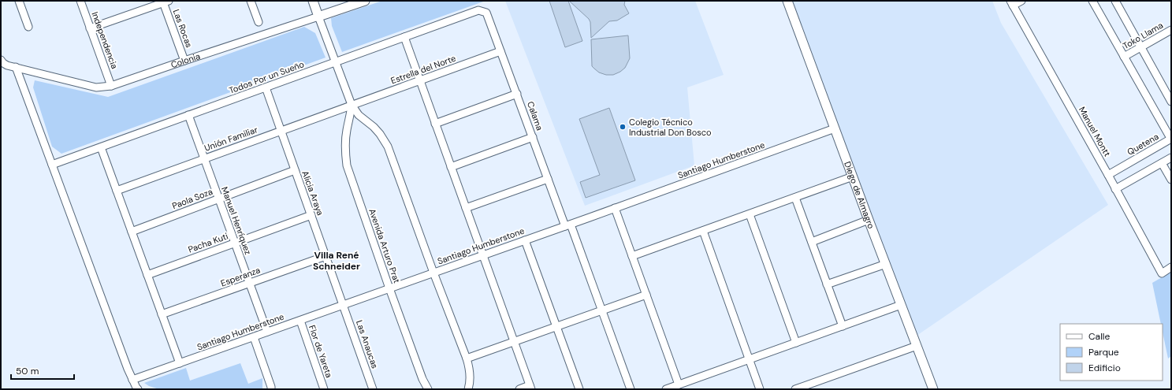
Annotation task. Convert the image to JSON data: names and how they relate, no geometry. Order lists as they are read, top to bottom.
{
  "streets": {
    "street": [
      "Las Rocas",
      "Toko Llama",
      "Independencia",
      "Colonia",
      "Estrella del Norte",
      "Todos Por un Sueño",
      "Calama",
      "Manuel Montt",
      "Unión Familiar",
      "Quetena",
      "Santiago Humberstone",
      "Alicia Araya",
      "Diego de Almagro",
      "Paola Soza",
      "Manuel Henríquez",
      "Pacha Kuti",
      "Avenida Arturo Prat",
      "Esperanza",
      "Las Anaucas",
      "Flor de Yareta"
    ]
  },
  "crossings": [
    ["Las Rocas", "Colonia"],
    ["Independencia", "Colonia"],
    ["Colonia", "Avenida Arturo Prat"],
    ["Estrella del Norte", "Calama"],
    ["Estrella del Norte", "Unión Familiar"],
    ["Estrella del Norte", "Avenida Arturo Prat"],
    ["Todos Por un Sueño", "Calama"],
    ["Todos Por un Sueño", "Alicia Araya"],
    ["Todos Por un Sueño", "Manuel Henríquez"],
    ["Todos Por un Sueño", "Avenida Arturo Prat"],
    ["Calama", "Santiago Humberstone"],
    ["Manuel Montt", "Quetena"],
    ["Unión Familiar", "Alicia Araya"],
    ["Unión Familiar", "Manuel Henríquez"],
    ["Unión Familiar", "Avenida Arturo Prat"],
    ["Santiago Humberstone", "Alicia Araya"],
    ["Santiago Humberstone", "Diego de Almagro"],
    ["Santiago Humberstone", "Manuel Henríquez"],
    ["Santiago Humberstone", "Avenida Arturo Prat"],
    ["Santiago Humberstone", "Las Anaucas"],
    ["Santiago Humberstone", "Flor de Yareta"],
    ["Alicia Araya", "Paola Soza"],
    ["Alicia Araya", "Pacha Kuti"],
    ["Alicia Araya", "Esperanza"],
    ["Alicia Araya", "Las Anaucas"],
    ["Paola Soza", "Manuel Henríquez"],
    ["Manuel Henríquez", "Pacha Kuti"],
    ["Manuel Henríquez", "Esperanza"]
  ],
  "districts": ["Villa René Schneider"],
  "places": ["Colegio Técnico Industrial Don Bosco"],
  "legend": ["Calle", "Parque", "Edificio"],
  "scale_bar": "50 m"
}
